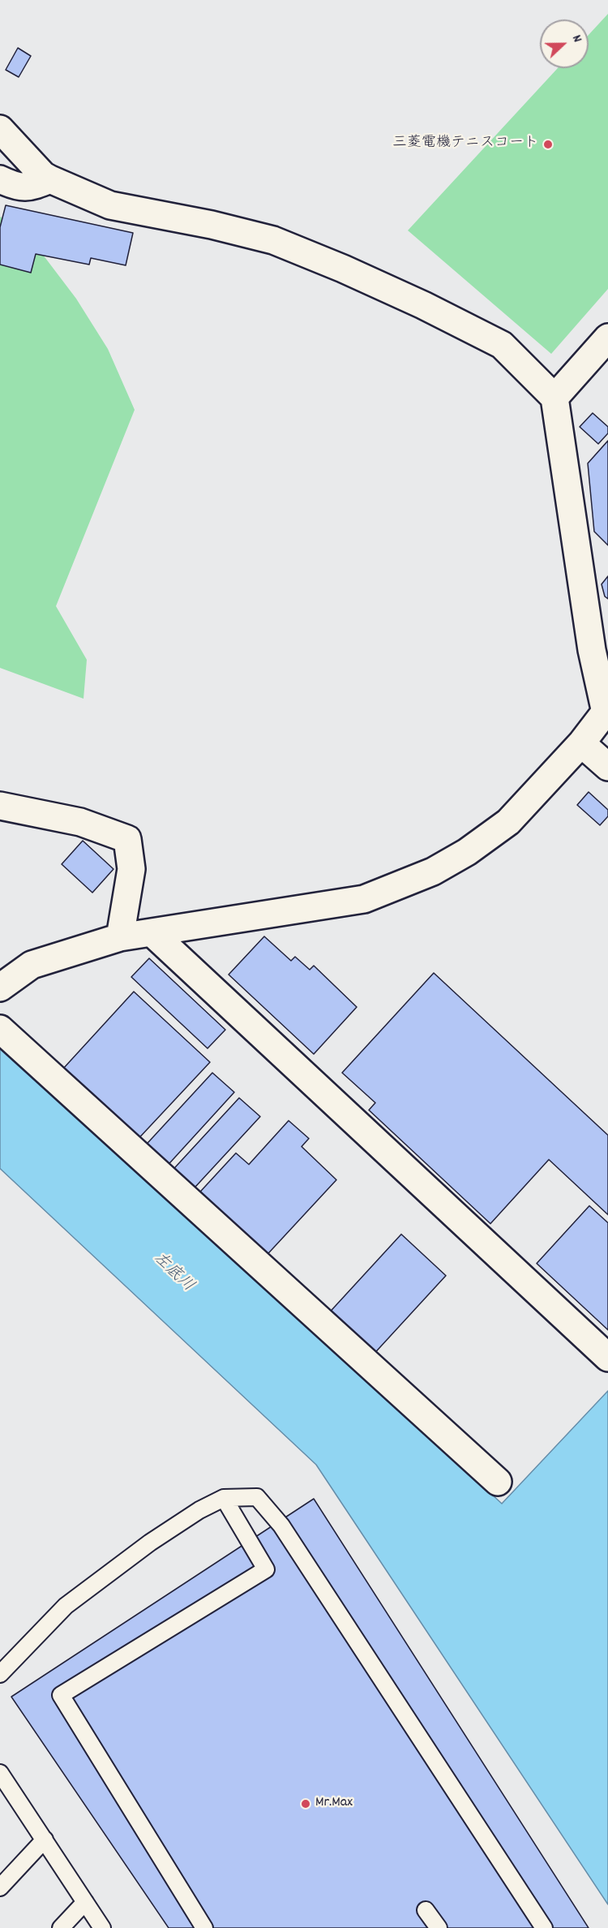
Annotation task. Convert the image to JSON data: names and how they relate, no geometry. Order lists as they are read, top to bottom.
{
  "water": ["左底川"],
  "places": ["三菱電機テニスコート", "Mr.Max"],
  "north": "right"
}
